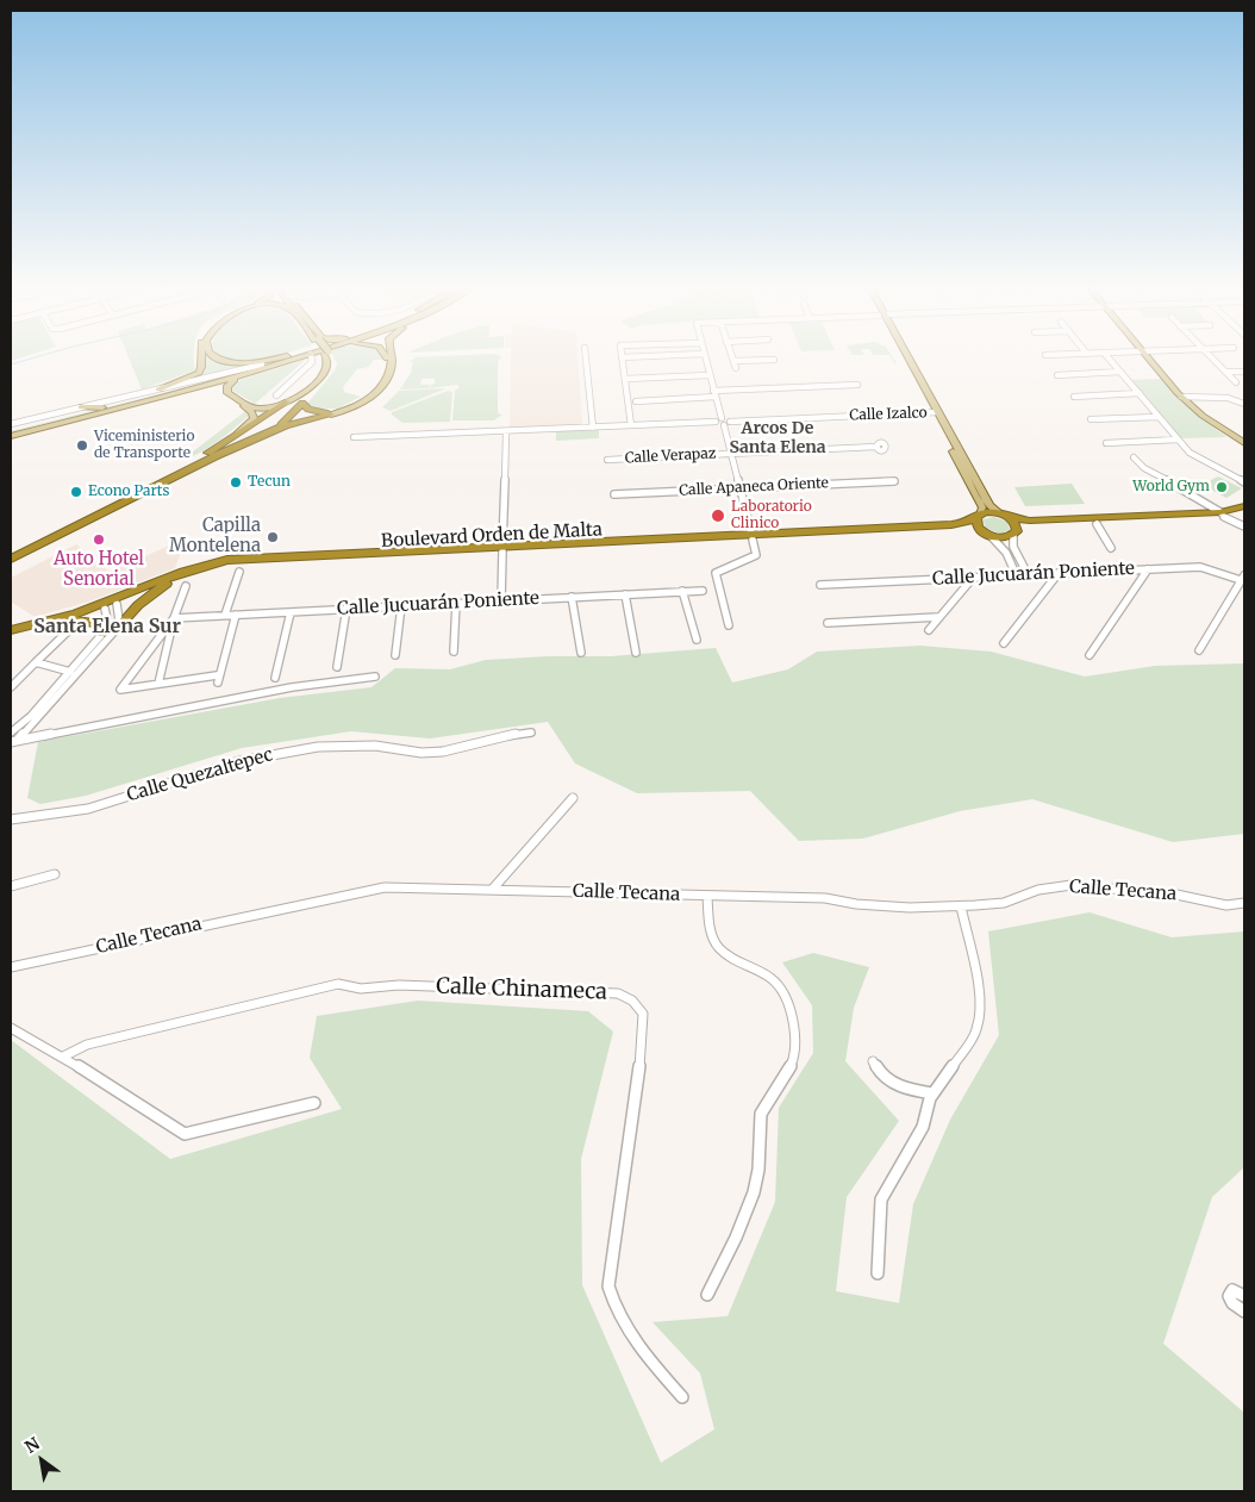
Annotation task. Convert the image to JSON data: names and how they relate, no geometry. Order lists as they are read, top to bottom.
{
  "streets": {
    "highway": ["Boulevard Orden de Malta"],
    "street": [
      "Calle Izalco",
      "Calle Verapaz",
      "Calle Apaneca Oriente",
      "Calle Jucuarán Poniente",
      "Calle Quezaltepec",
      "Calle Tecana",
      "Calle Chinameca"
    ]
  },
  "districts": ["Arcos De Santa Elena", "Santa Elena Sur"],
  "places": [
    "Viceministerio de Transporte",
    "Tecun",
    "World Gym",
    "Econo Parts",
    "Laboratorio Clinico",
    "Capilla Montelena",
    "Auto Hotel Senorial"
  ],
  "north": "top left"
}
